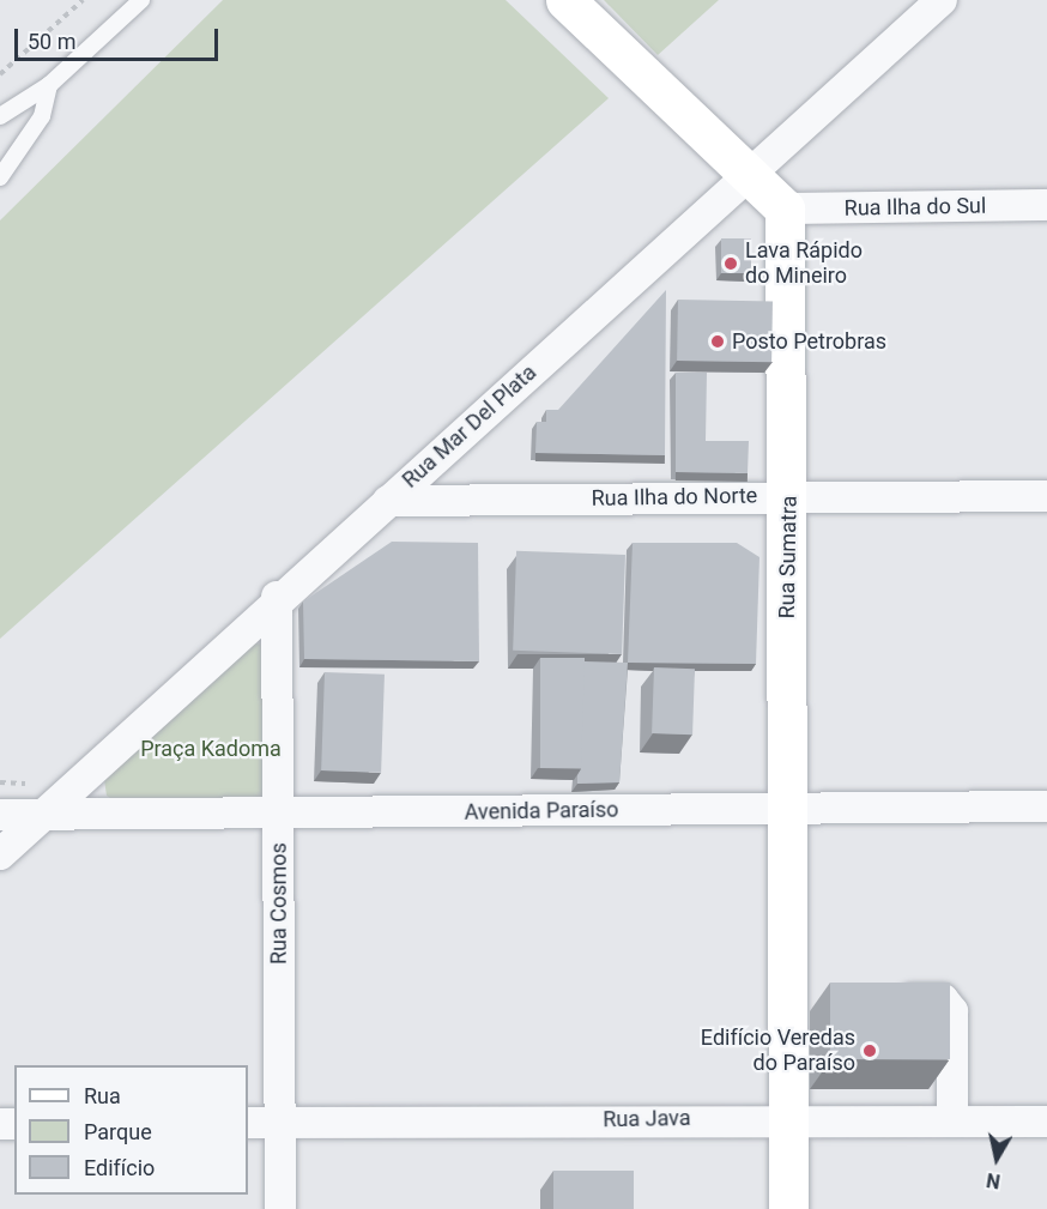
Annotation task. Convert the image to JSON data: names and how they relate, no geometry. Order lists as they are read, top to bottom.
{
  "streets": {
    "street": [
      "Rua Ilha do Sul",
      "Rua Mar Del Plata",
      "Rua Ilha do Norte",
      "Rua Sumatra",
      "Avenida Paraíso",
      "Rua Cosmos",
      "Rua Java"
    ]
  },
  "crossings": [
    ["Rua Ilha do Sul", "Rua Sumatra"],
    ["Rua Mar Del Plata", "Rua Ilha do Norte"],
    ["Rua Mar Del Plata", "Avenida Paraíso"],
    ["Rua Mar Del Plata", "Rua Cosmos"],
    ["Rua Ilha do Norte", "Rua Sumatra"],
    ["Rua Sumatra", "Avenida Paraíso"],
    ["Rua Sumatra", "Rua Java"],
    ["Avenida Paraíso", "Rua Cosmos"],
    ["Rua Cosmos", "Rua Java"]
  ],
  "parks": ["Praça Kadoma"],
  "places": ["Lava Rápido do Mineiro", "Posto Petrobras", "Edifício Veredas do Paraíso"],
  "legend": ["Rua", "Parque", "Edifício"],
  "scale_bar": "50 m",
  "north": "bottom"
}
